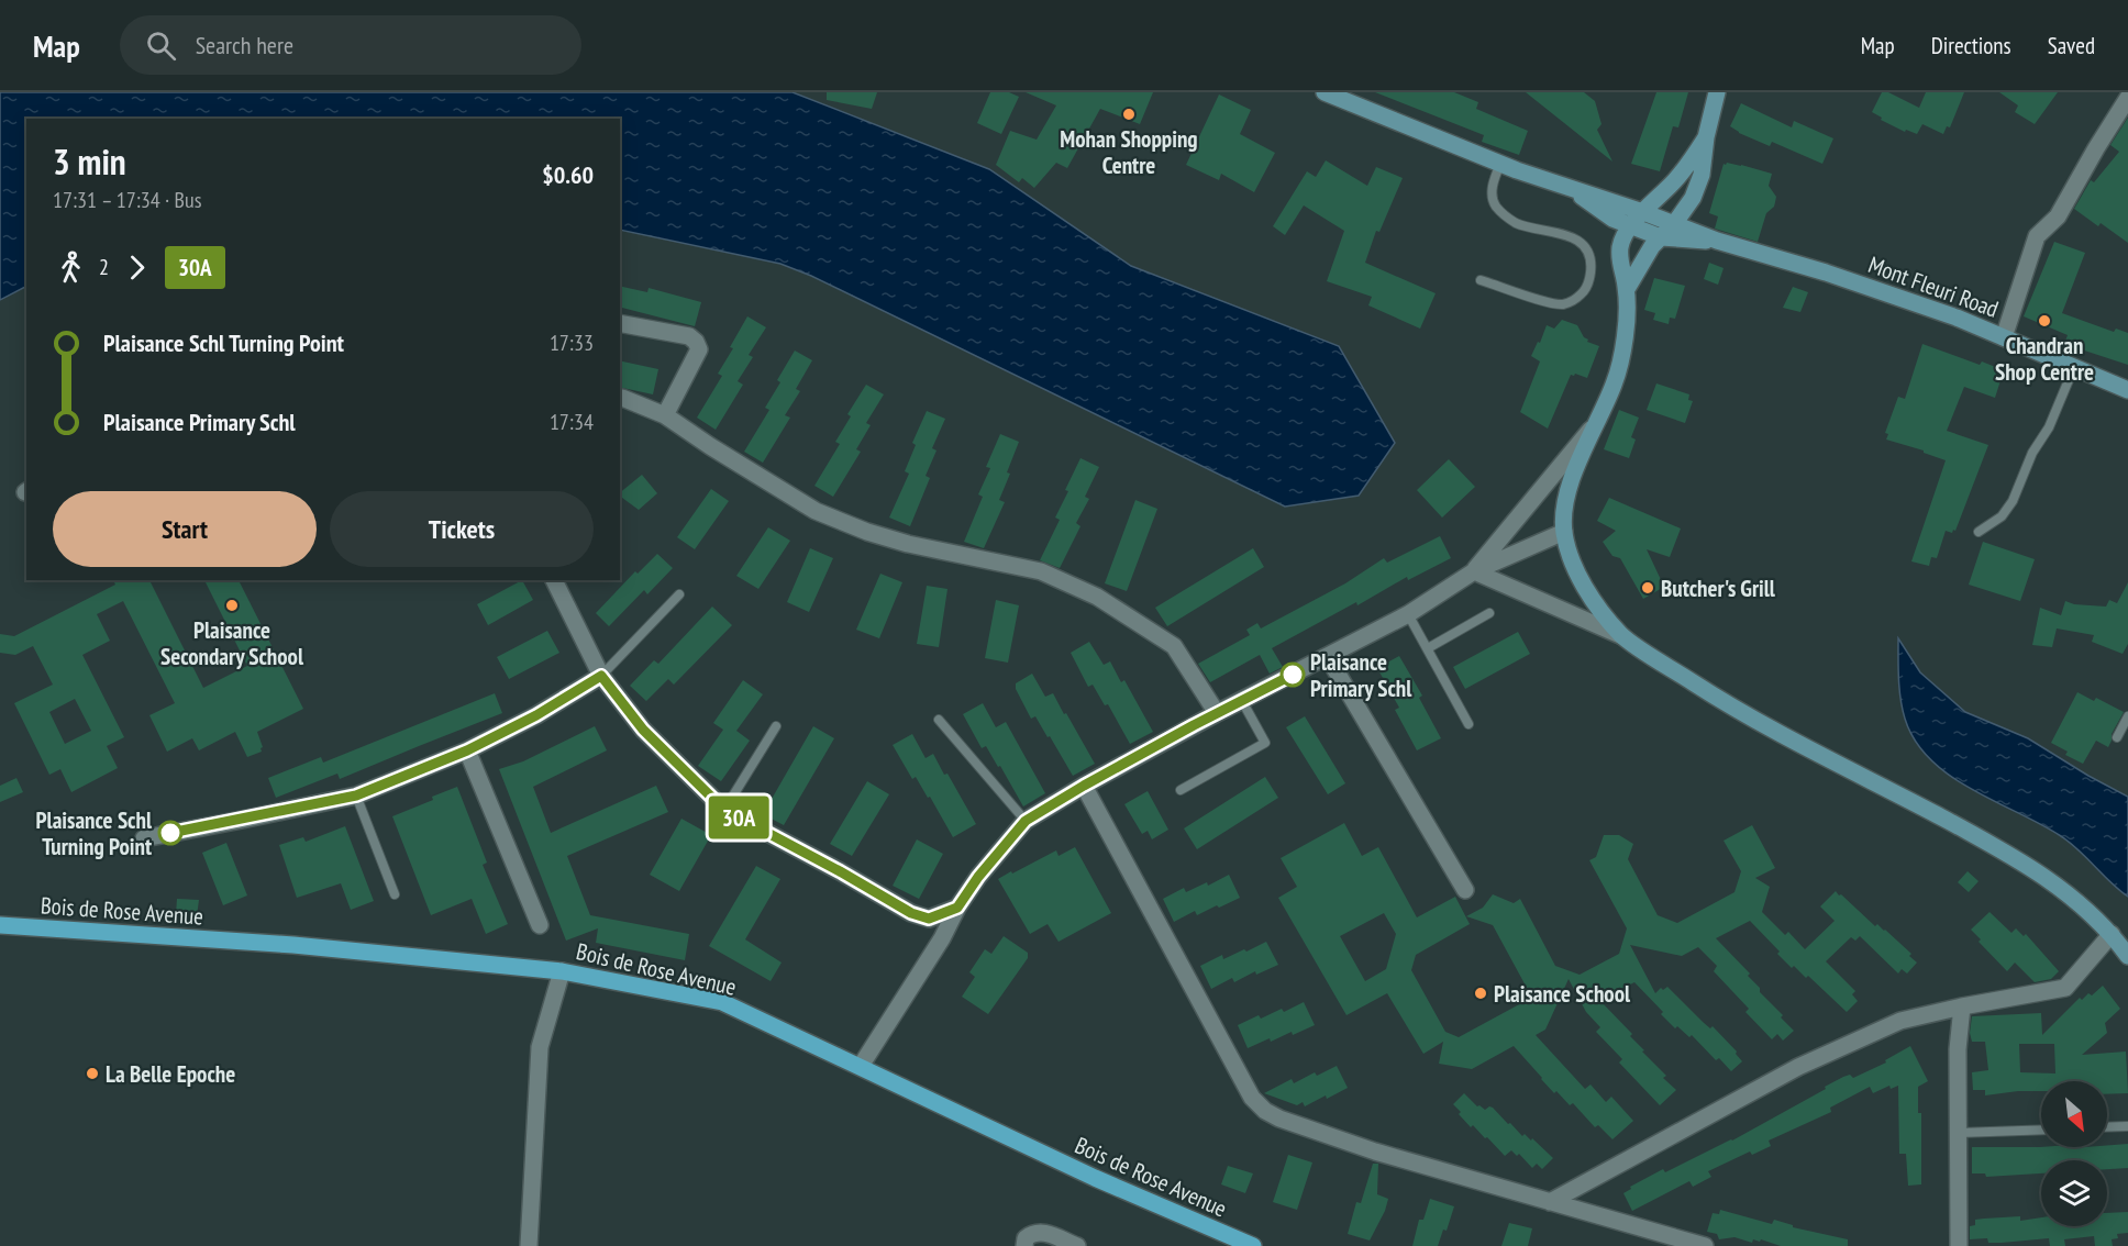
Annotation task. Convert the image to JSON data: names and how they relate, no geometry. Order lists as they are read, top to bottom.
{
  "streets": {
    "main road": ["Mont Fleuri Road", "Bois de Rose Avenue"]
  },
  "places": [
    "Mohan Shopping Centre",
    "Chandran Shop Centre",
    "Butcher's Grill",
    "Plaisance Secondary School",
    "Plaisance Primary Schl",
    "Plaisance Schl Turning Point",
    "Plaisance School",
    "La Belle Epoche"
  ],
  "lines": ["bus line 30A"],
  "north": "bottom right",
  "page": {
    "header": "Map",
    "search": "Search here",
    "nav": ["Map", "Directions", "Saved"],
    "on_map": "30A",
    "heading": ["3 min", "17:31 – 17:34 · Bus", "$0.60"],
    "legs": ["2", "30A"],
    "list": [
      {
        "name": "Plaisance Schl Turning Point",
        "value": "17:33"
      },
      {
        "name": "Plaisance Primary Schl",
        "value": "17:34"
      }
    ],
    "buttons": ["Start", "Tickets"]
  }
}
